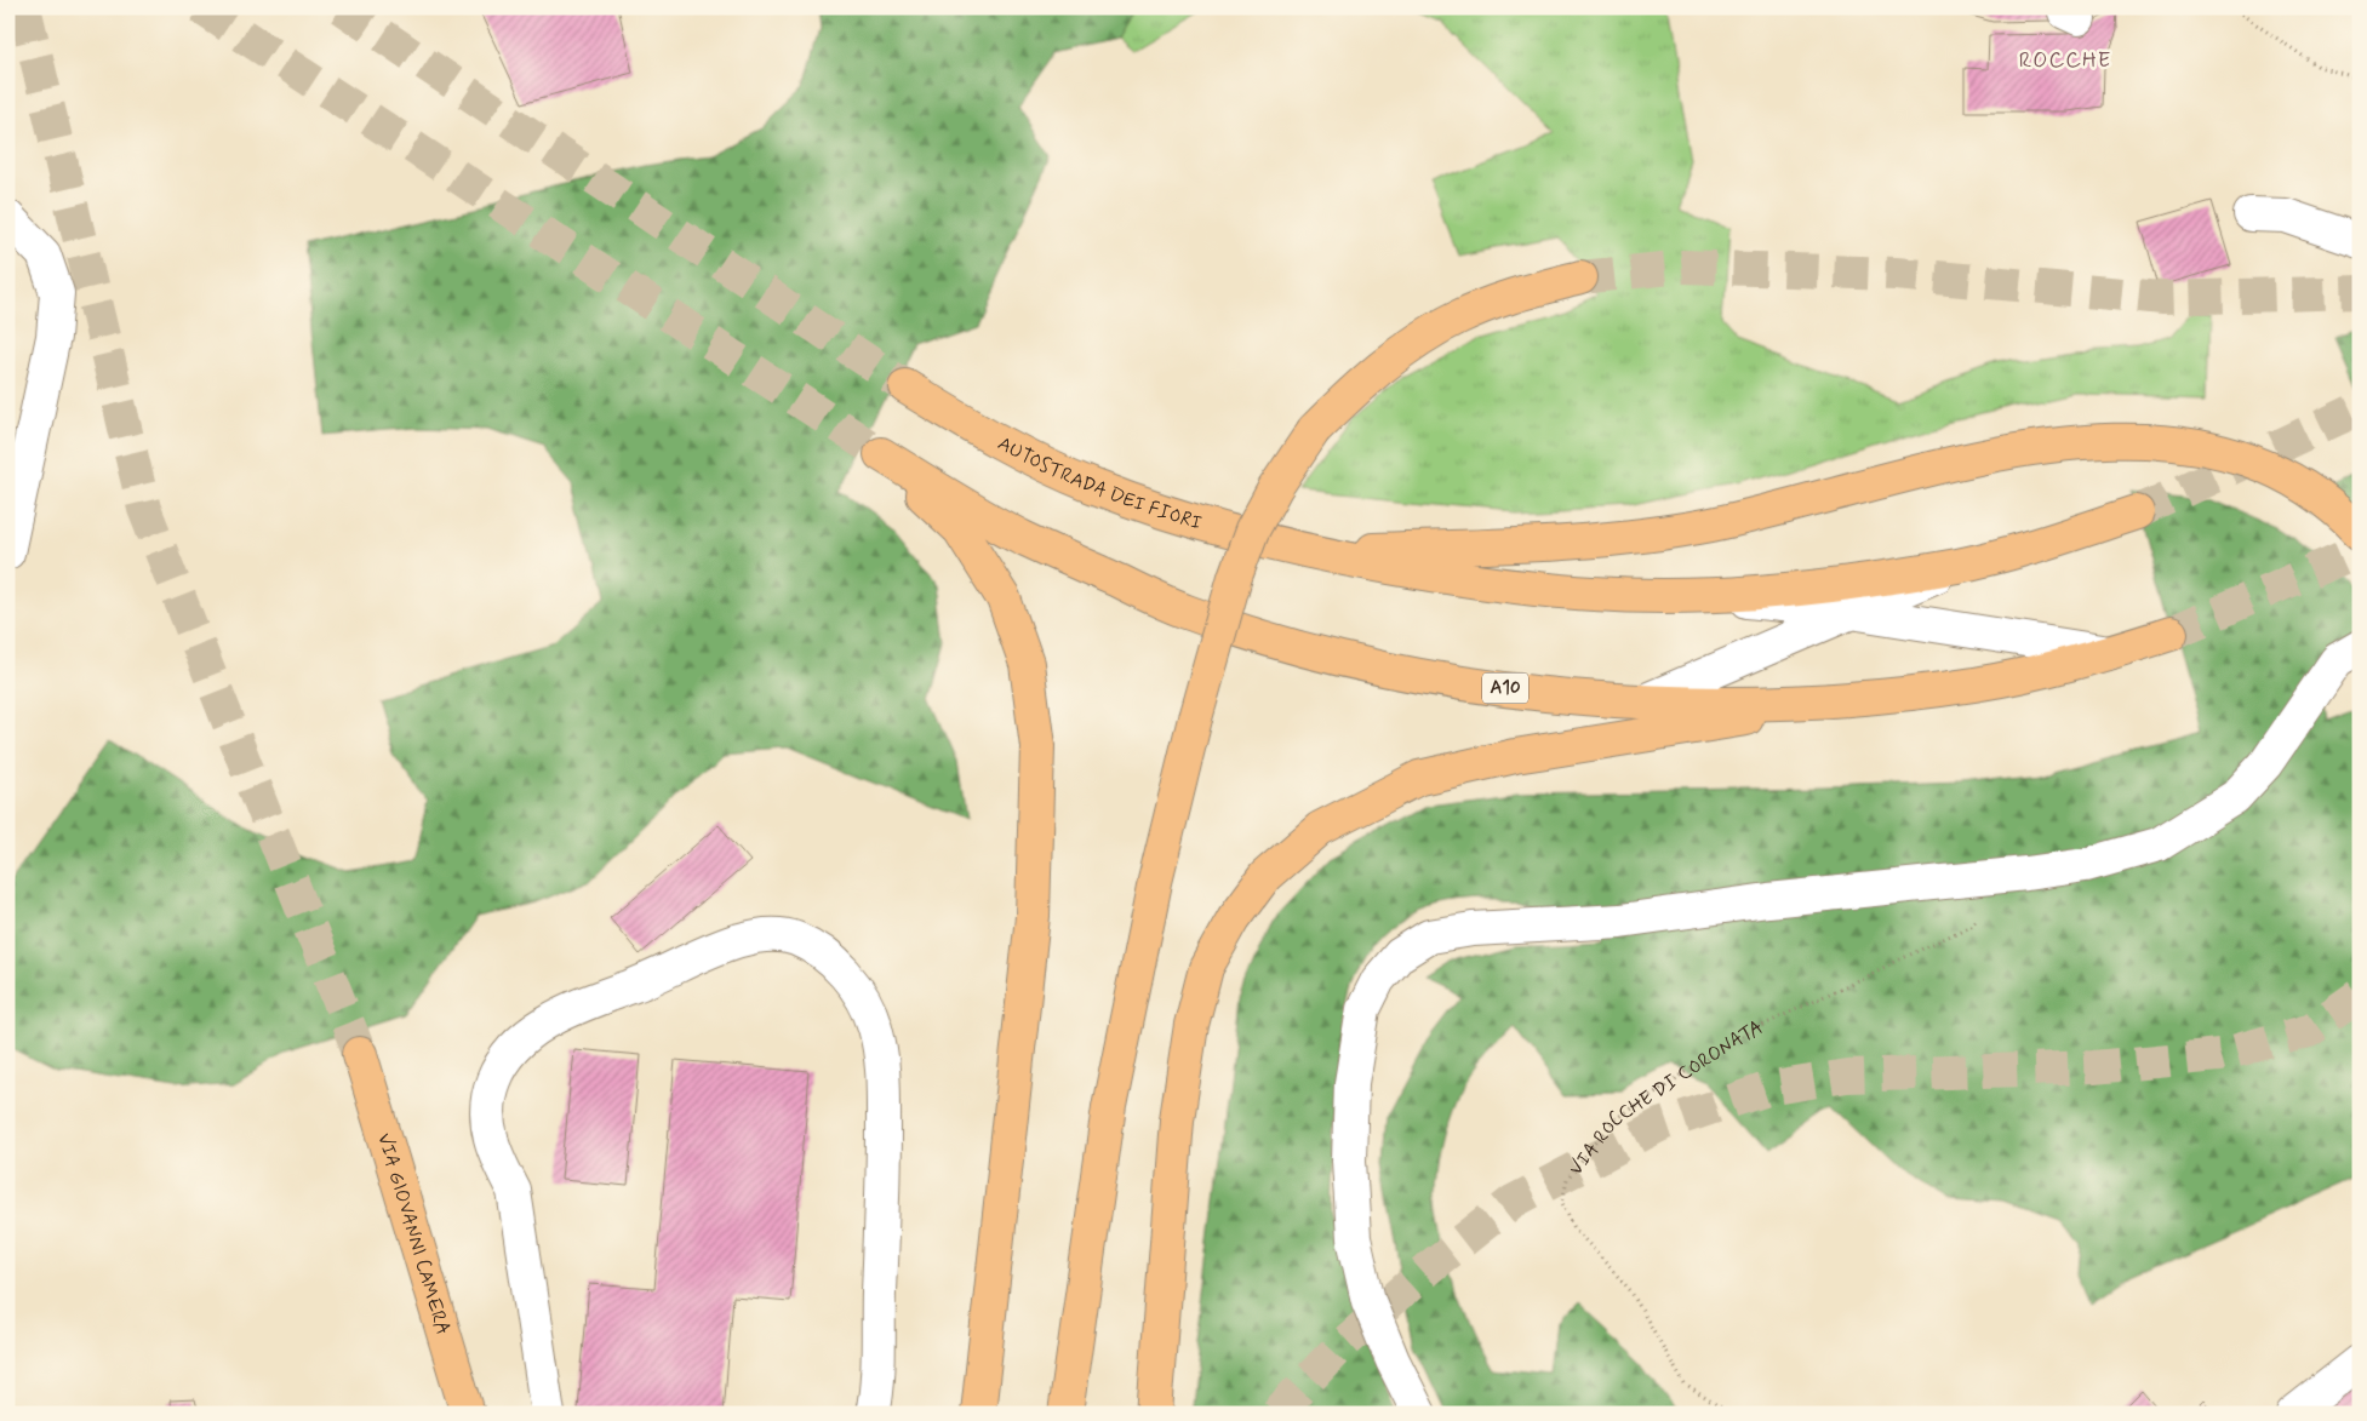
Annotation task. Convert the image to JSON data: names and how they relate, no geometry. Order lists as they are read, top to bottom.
{
  "streets": {
    "main road": ["AUTOSTRADA DEI FIORI", "A10", "VIA GIOVANNI CAMERA"],
    "path": ["VIA ROCCHE DI CORONATA"]
  },
  "districts": ["ROCCHE"]
}
